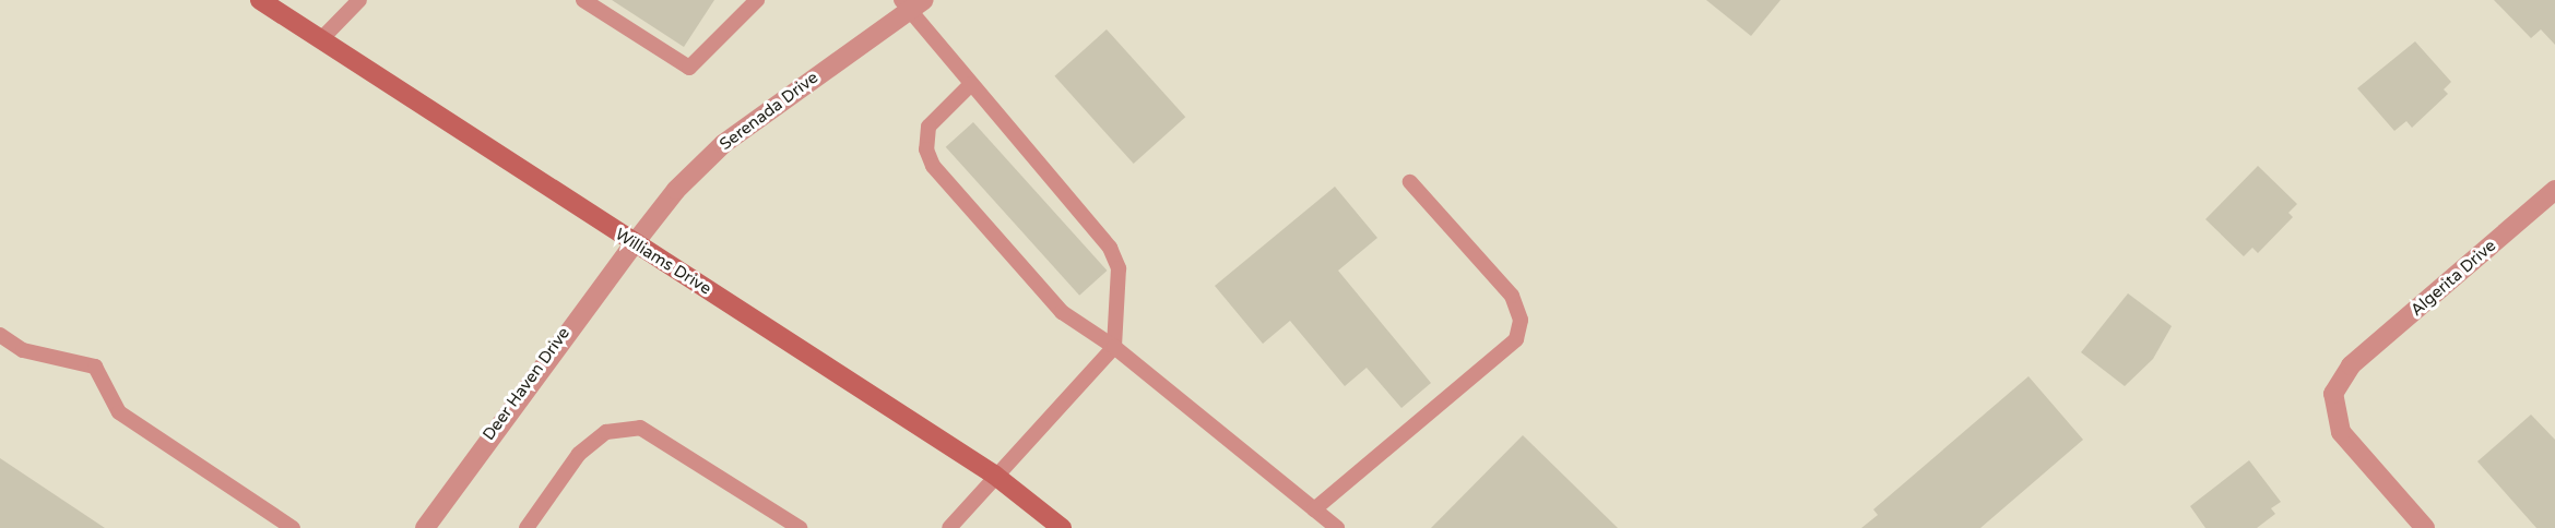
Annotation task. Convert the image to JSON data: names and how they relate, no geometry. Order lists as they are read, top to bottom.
{
  "streets": {
    "main road": ["Williams Drive"],
    "street": ["Serenada Drive", "Algerita Drive", "Deer Haven Drive"]
  },
  "crossings": [
    ["Serenada Drive", "Williams Drive"],
    ["Serenada Drive", "Deer Haven Drive"],
    ["Williams Drive", "Deer Haven Drive"]
  ]
}
